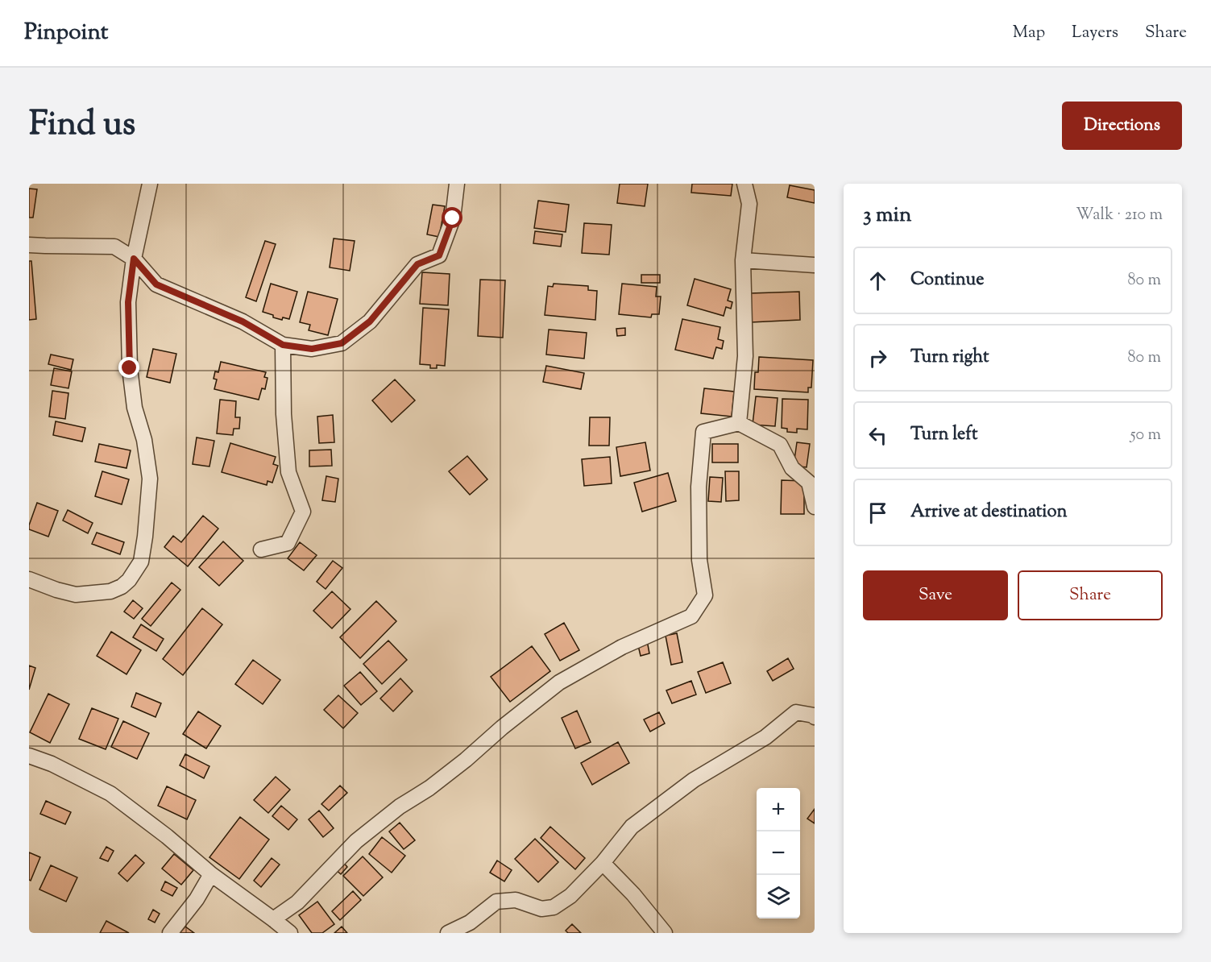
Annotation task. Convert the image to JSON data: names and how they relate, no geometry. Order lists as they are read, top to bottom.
{
  "page": {
    "header": "Pinpoint",
    "nav": ["Map", "Layers", "Share"],
    "title": "Find us",
    "buttons": [
      "Directions",
      ["Save", "Share"]
    ],
    "heading": ["3 min", "Walk · 210 m"],
    "list": [
      ["Continue", "80 m"],
      ["Turn right", "80 m"],
      ["Turn left", "50 m"],
      "Arrive at destination"
    ],
    "map_buttons": ["+", "−"]
  }
}
